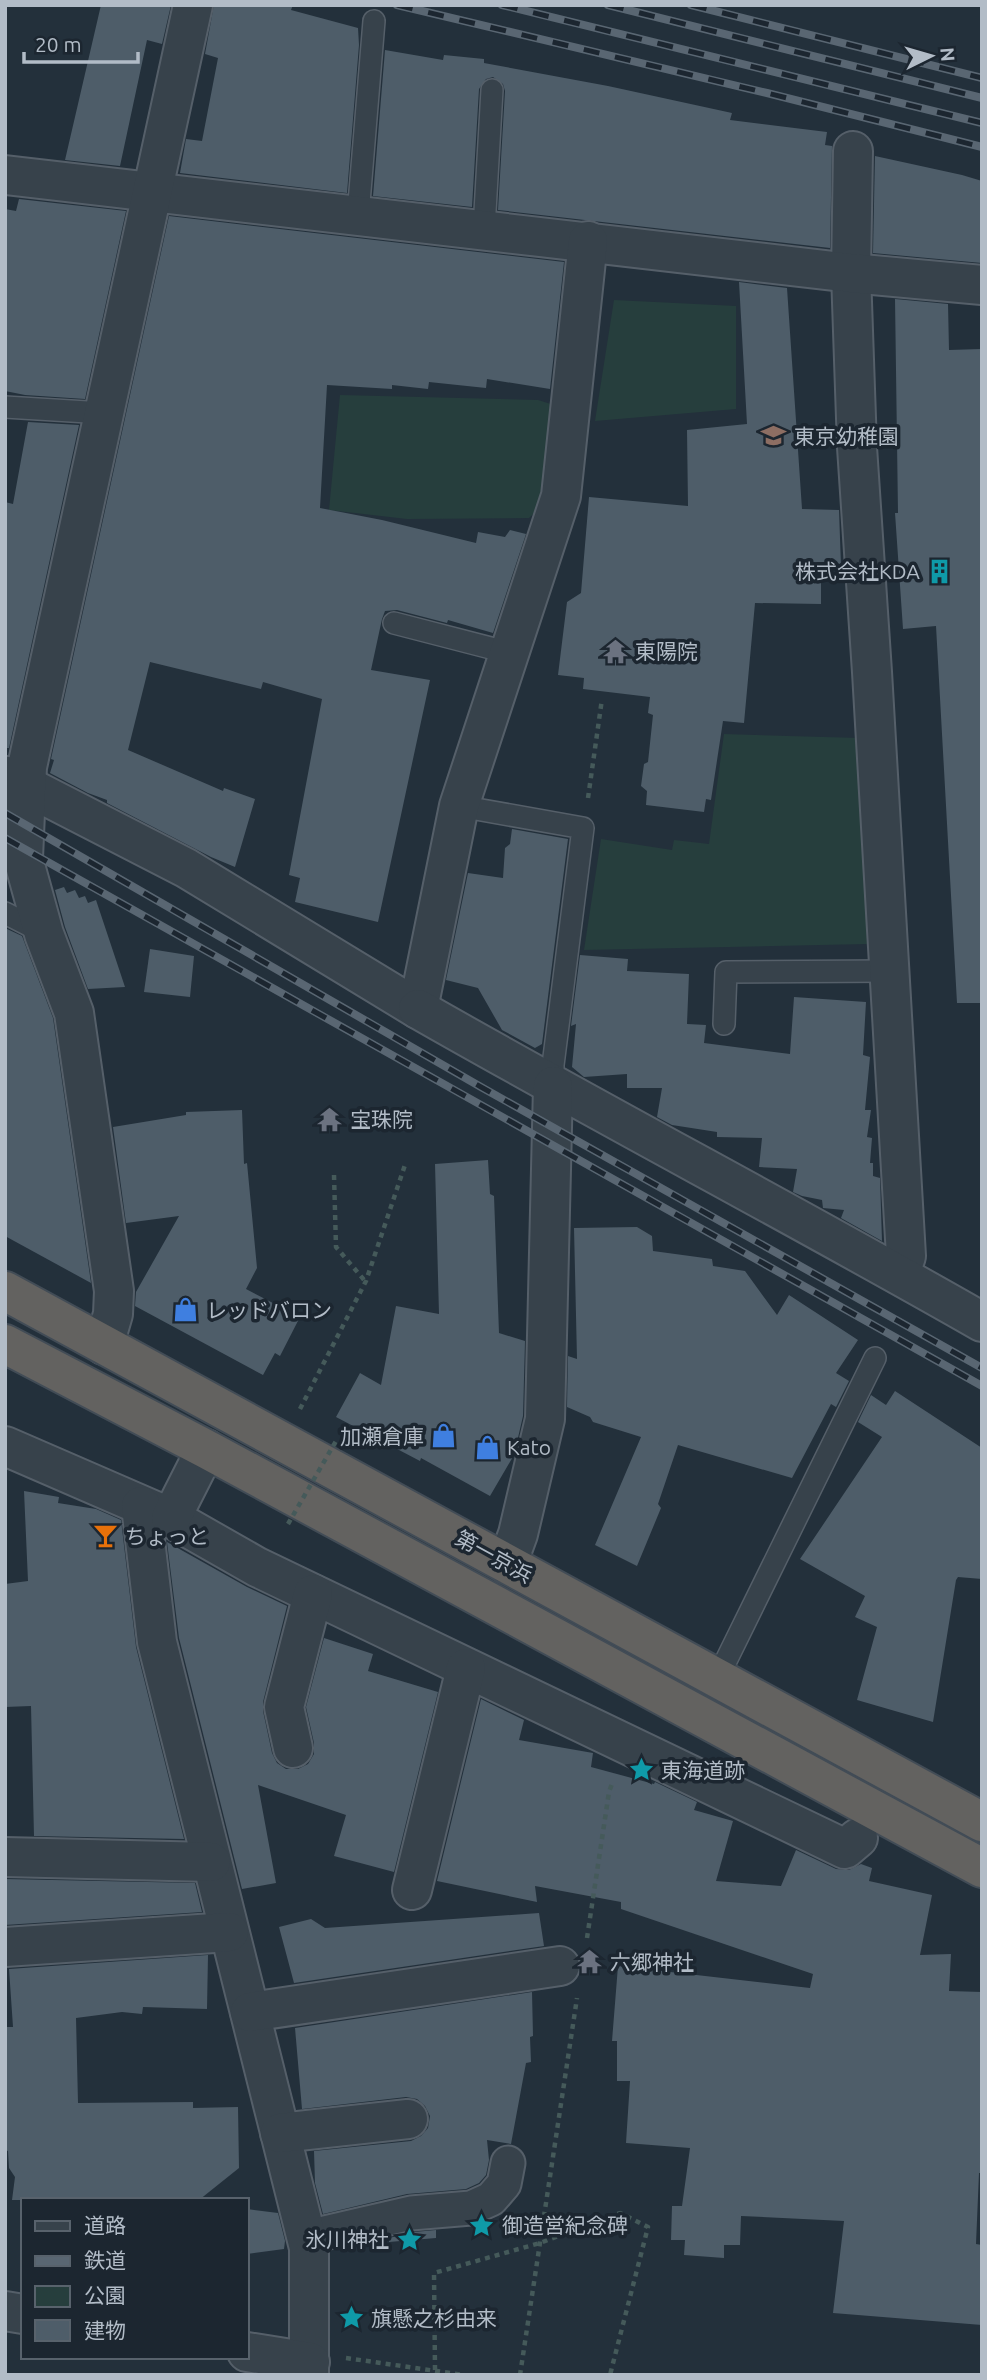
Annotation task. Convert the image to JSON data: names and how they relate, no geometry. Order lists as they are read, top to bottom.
{
  "streets": {
    "highway": ["第一京浜"]
  },
  "places": {
    "school or university": ["東京幼稚園"],
    "building": ["株式会社KDA"],
    "temple": ["東陽院", "宝珠院", "六郷神社"],
    "shop": ["レッドバロン", "加瀬倉庫", "Kato"],
    "bar": ["ちょっと"],
    "place": [
      "東海道跡",
      "御造営紀念碑",
      "氷川神社",
      "旗懸之杉由来"
    ]
  },
  "legend": [
    "道路",
    "鉄道",
    "公園",
    "建物"
  ],
  "scale_bar": "20 m",
  "north": "right"
}
